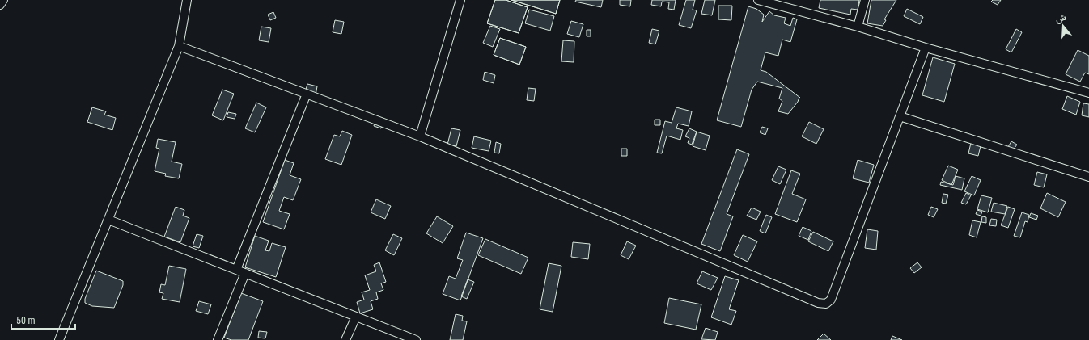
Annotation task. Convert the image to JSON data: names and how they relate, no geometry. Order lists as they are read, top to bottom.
{
  "scale_bar": "50 m",
  "north": "top"
}
